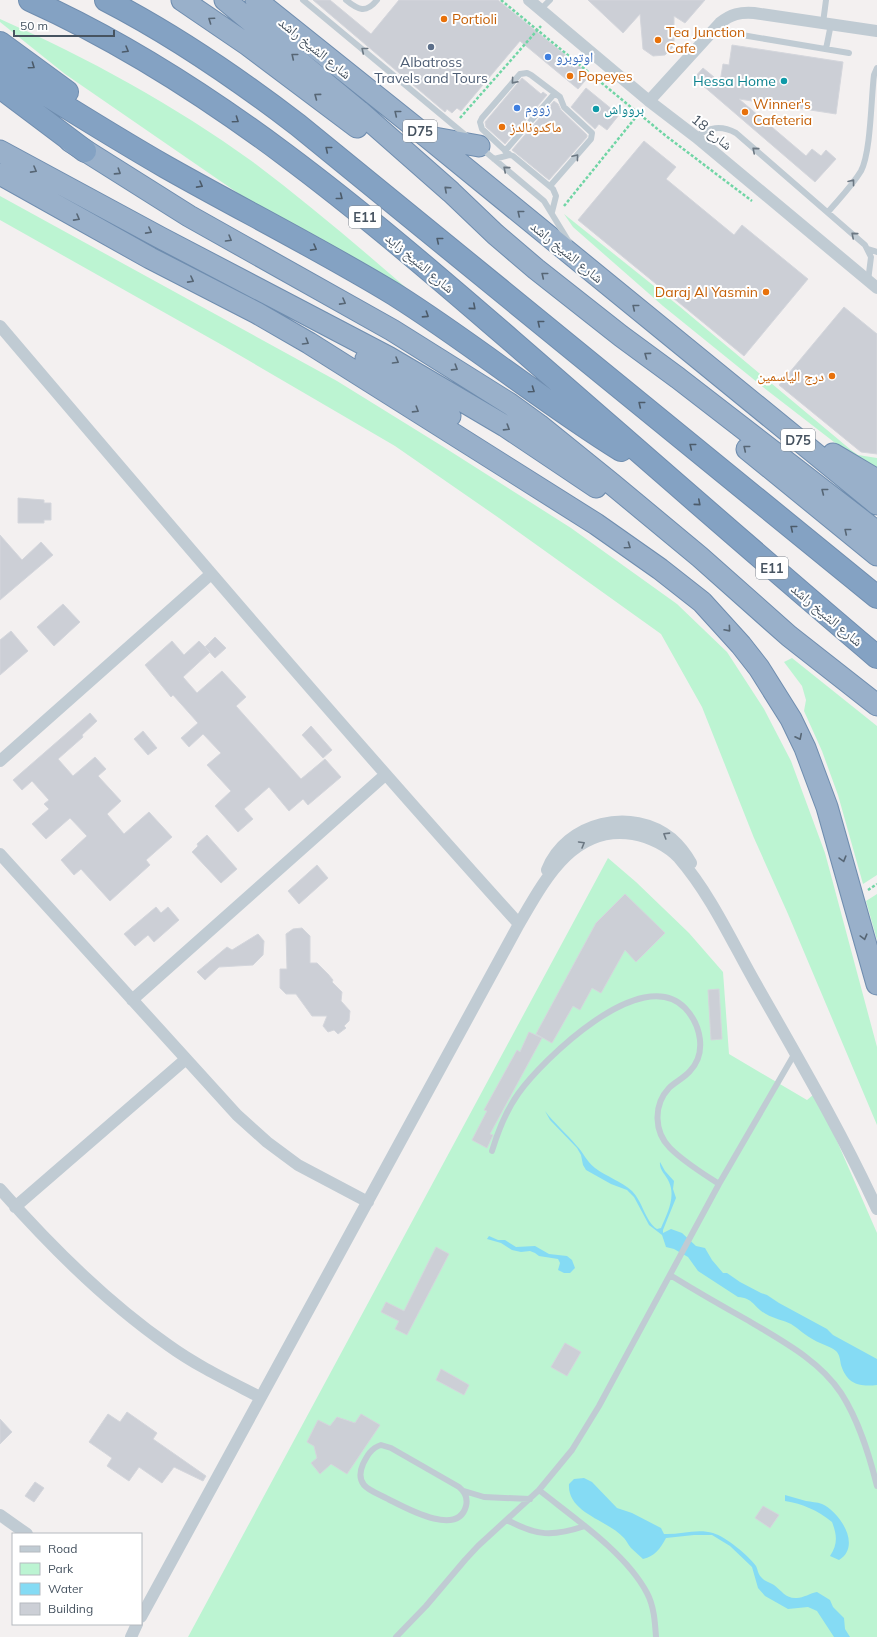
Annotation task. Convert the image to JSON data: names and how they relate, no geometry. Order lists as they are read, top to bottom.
{
  "streets": {
    "highway": [
      "شارع الشيخ راشد",
      "D75",
      "E11",
      "شارع الشيخ زايد"
    ],
    "street": ["شارع 18"]
  },
  "crossings": [
    ["شارع الشيخ راشد", "شارع الشيخ زايد"]
  ],
  "places": [
    "Portioli",
    "Tea Junction Cafe",
    "Albatross Travels and Tours",
    "اوتوبرو",
    "Popeyes",
    "Hessa Home",
    "زووم",
    "بروواش",
    "Winner's Cafeteria",
    "ماكدونالدز",
    "Daraj Al Yasmin",
    "درج الياسمين"
  ],
  "legend": [
    "Road",
    "Park",
    "Water",
    "Building"
  ],
  "scale_bar": "50 m"
}
